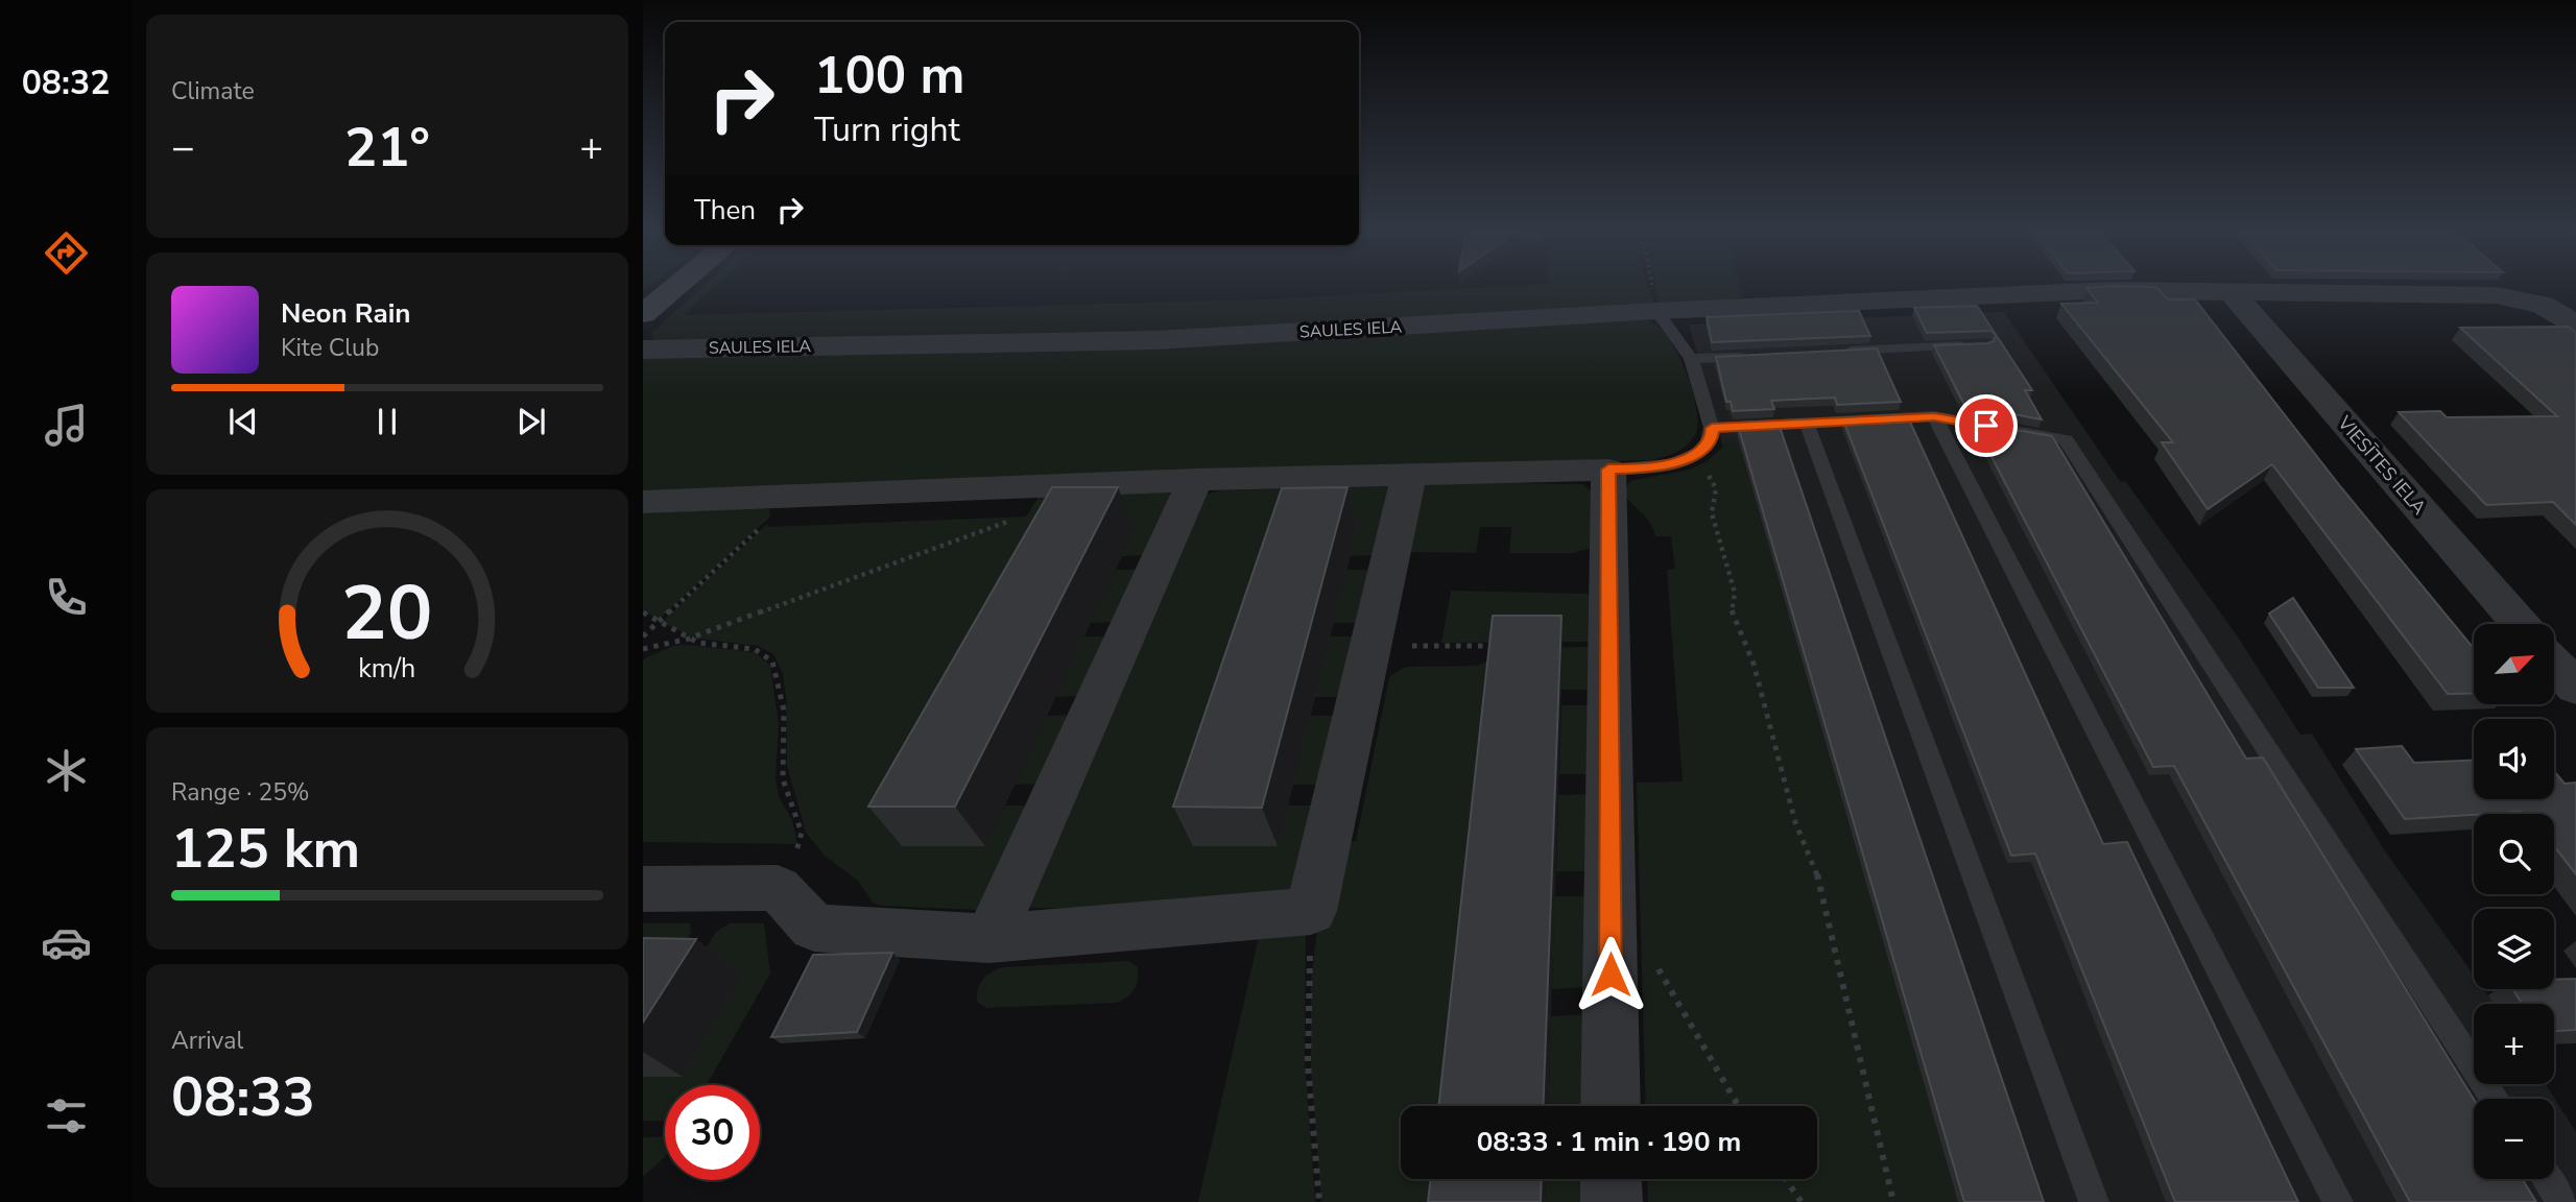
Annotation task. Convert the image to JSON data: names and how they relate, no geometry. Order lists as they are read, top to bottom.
{
  "streets": {
    "street": ["SAULES IELA", "VIESĪTES IELA"]
  },
  "crossings": [
    ["SAULES IELA", "VIESĪTES IELA"]
  ],
  "north": "top right",
  "page": {
    "tabs": "08:32",
    "tile": [
      "Climate",
      ["Range · 25%", "125 km"],
      ["Arrival", "08:33"]
    ],
    "turn": ["100 m", "Turn right"],
    "heat": ["−", "21°", "+"],
    "then": "Then",
    "song": ["Neon Rain", "Kite Club"],
    "map_buttons": ["+", "−"],
    "limit": "30",
    "trip": "08:33 · 1 min · 190 m",
    "gauge": ["20", "km/h"]
  }
}
